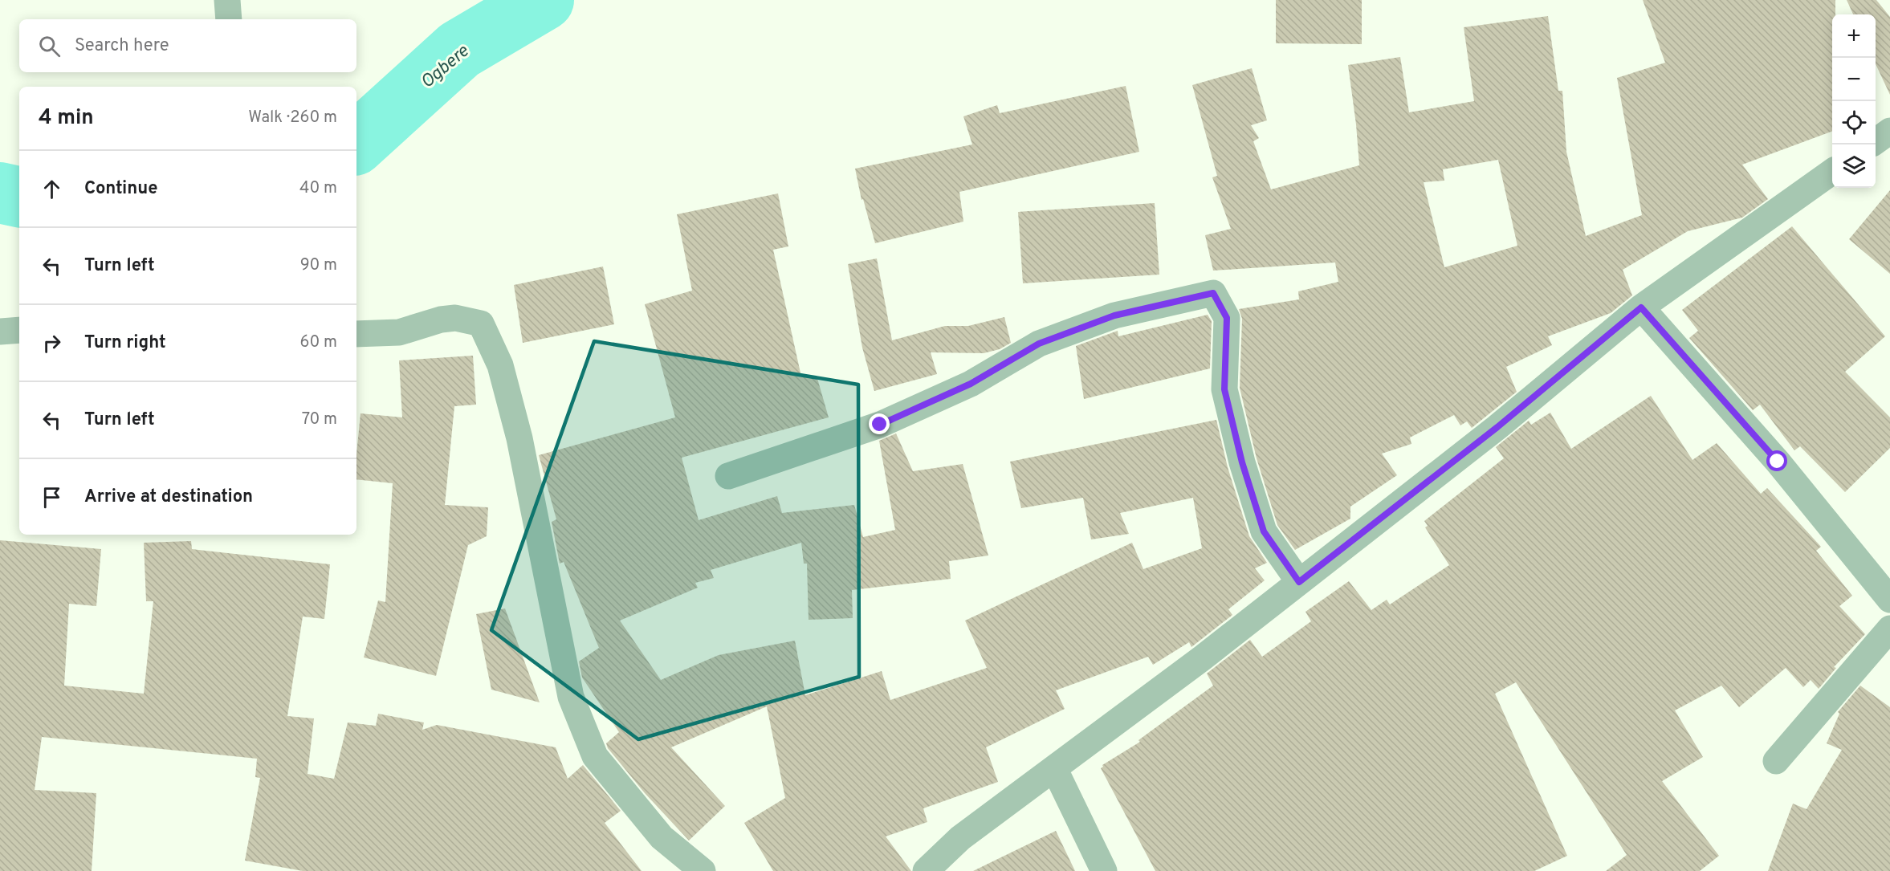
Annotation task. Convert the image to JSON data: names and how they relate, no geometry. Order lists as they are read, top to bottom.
{
  "water": ["Ogbere"],
  "page": {
    "map_buttons": ["+", "−"],
    "search": "Search here",
    "heading": ["4 min", "Walk · 260 m"],
    "list": [
      ["Continue", "40 m"],
      ["Turn left", "90 m"],
      ["Turn right", "60 m"],
      ["Turn left", "70 m"],
      "Arrive at destination"
    ]
  }
}
